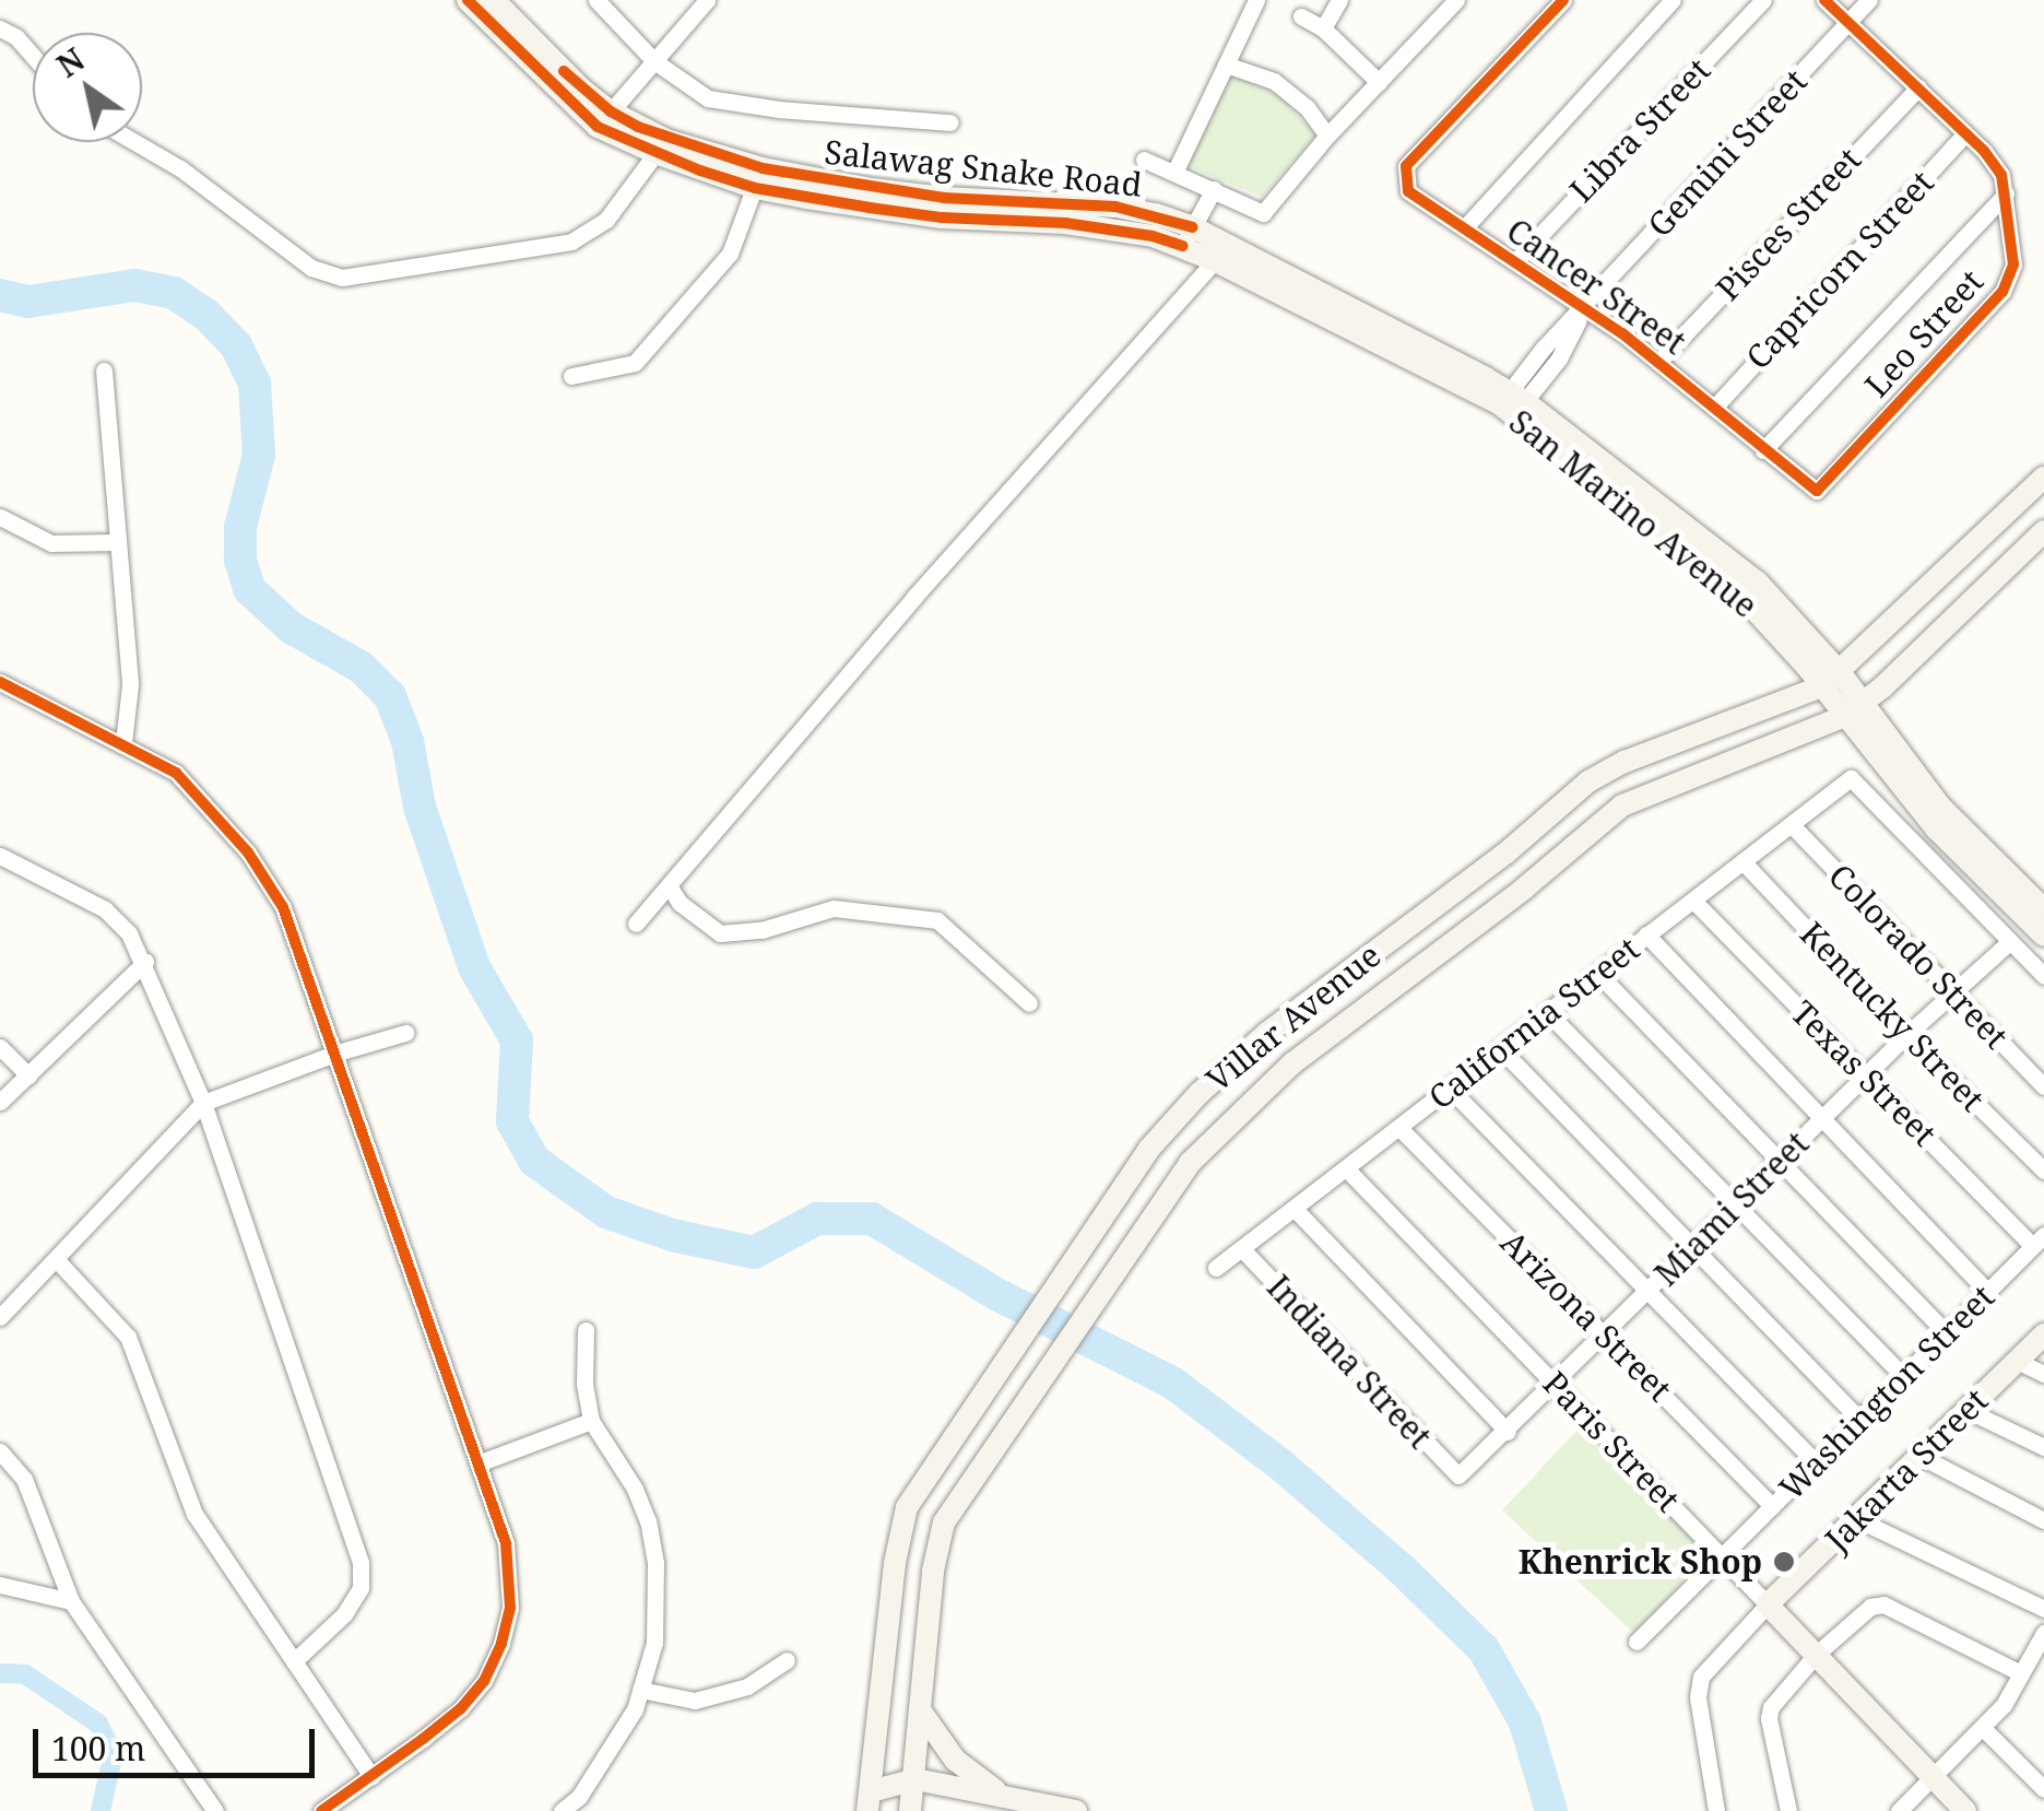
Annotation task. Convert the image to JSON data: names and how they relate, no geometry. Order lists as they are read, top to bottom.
{
  "streets": {
    "main road": [
      "Salawag Snake Road",
      "San Marino Avenue",
      "Villar Avenue",
      "Paris Street",
      "Jakarta Street"
    ],
    "street": [
      "Libra Street",
      "Gemini Street",
      "Pisces Street",
      "Capricorn Street",
      "Cancer Street",
      "Leo Street",
      "Colorado Street",
      "Kentucky Street",
      "California Street",
      "Texas Street",
      "Miami Street",
      "Arizona Street",
      "Indiana Street",
      "Washington Street"
    ]
  },
  "crossings": [
    ["Libra Street", "Cancer Street"],
    ["Gemini Street", "Cancer Street"],
    ["Gemini Street", "Leo Street"],
    ["Gemini Street", "San Marino Avenue"],
    ["Salawag Snake Road", "San Marino Avenue"],
    ["Pisces Street", "Cancer Street"],
    ["Pisces Street", "Leo Street"],
    ["Capricorn Street", "Cancer Street"],
    ["Capricorn Street", "Leo Street"],
    ["Cancer Street", "Leo Street"],
    ["San Marino Avenue", "Villar Avenue"],
    ["Colorado Street", "California Street"],
    ["Colorado Street", "Miami Street"],
    ["Kentucky Street", "California Street"],
    ["Kentucky Street", "Miami Street"],
    ["California Street", "Texas Street"],
    ["California Street", "Miami Street"],
    ["California Street", "Arizona Street"],
    ["California Street", "Indiana Street"],
    ["California Street", "Paris Street"],
    ["Texas Street", "Miami Street"],
    ["Texas Street", "Washington Street"],
    ["Miami Street", "Arizona Street"],
    ["Miami Street", "Indiana Street"],
    ["Miami Street", "Paris Street"],
    ["Arizona Street", "Washington Street"],
    ["Washington Street", "Paris Street"],
    ["Paris Street", "Jakarta Street"]
  ],
  "places": ["Khenrick Shop"],
  "scale_bar": "100 m",
  "north": "top left"
}
